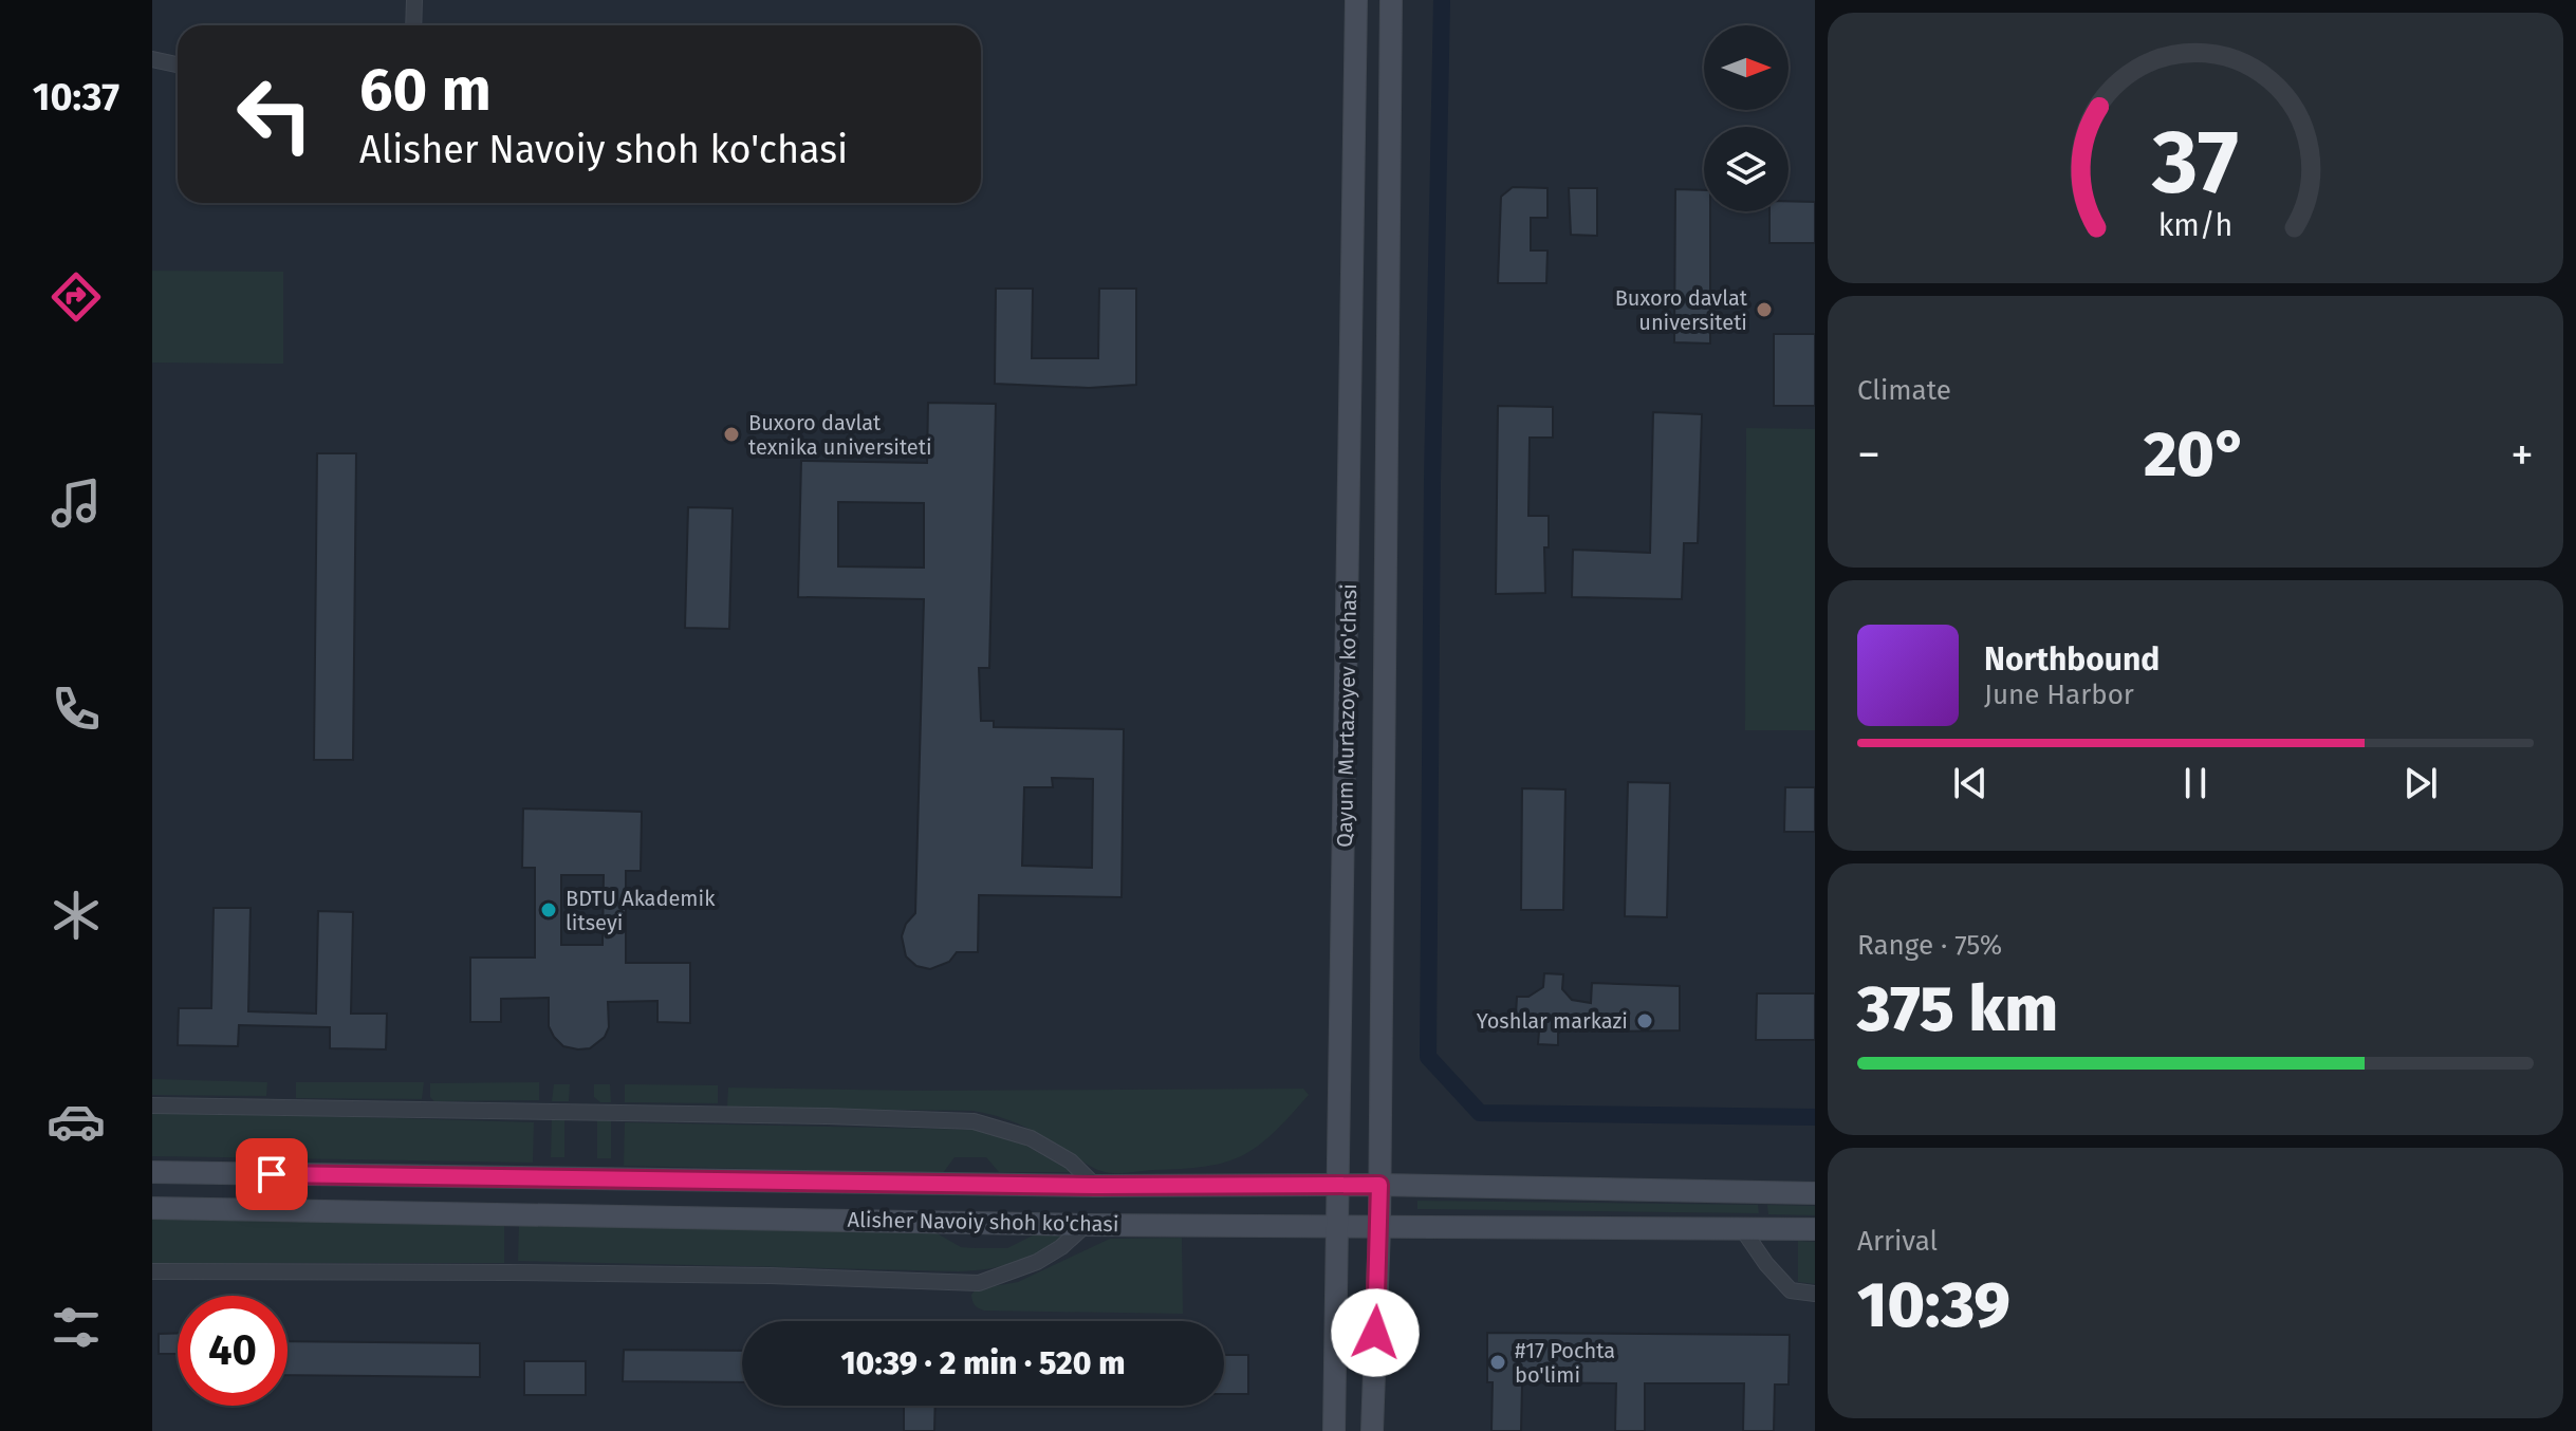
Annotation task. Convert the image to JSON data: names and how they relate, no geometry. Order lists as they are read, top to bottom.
{
  "streets": {
    "main road": ["Qayum Murtazoyev ko'chasi", "Alisher Navoiy shoh ko'chasi"]
  },
  "crossings": [
    ["Qayum Murtazoyev ko'chasi", "Alisher Navoiy shoh ko'chasi"]
  ],
  "places": [
    "Buxoro davlat universiteti",
    "Buxoro davlat texnika universiteti",
    "BDTU Akademik litseyi",
    "Yoshlar markazi",
    "#17 Pochta bo'limi"
  ],
  "north": "right",
  "page": {
    "tabs": "10:37",
    "turn": ["60 m", "Alisher Navoiy shoh ko'chasi"],
    "tile": [
      "Climate",
      ["Range · 75%", "375 km"],
      ["Arrival", "10:39"]
    ],
    "heat": ["−", "20°", "+"],
    "song": ["Northbound", "June Harbor"],
    "limit": "40",
    "trip": "10:39 · 2 min · 520 m",
    "gauge": ["37", "km/h"]
  }
}
